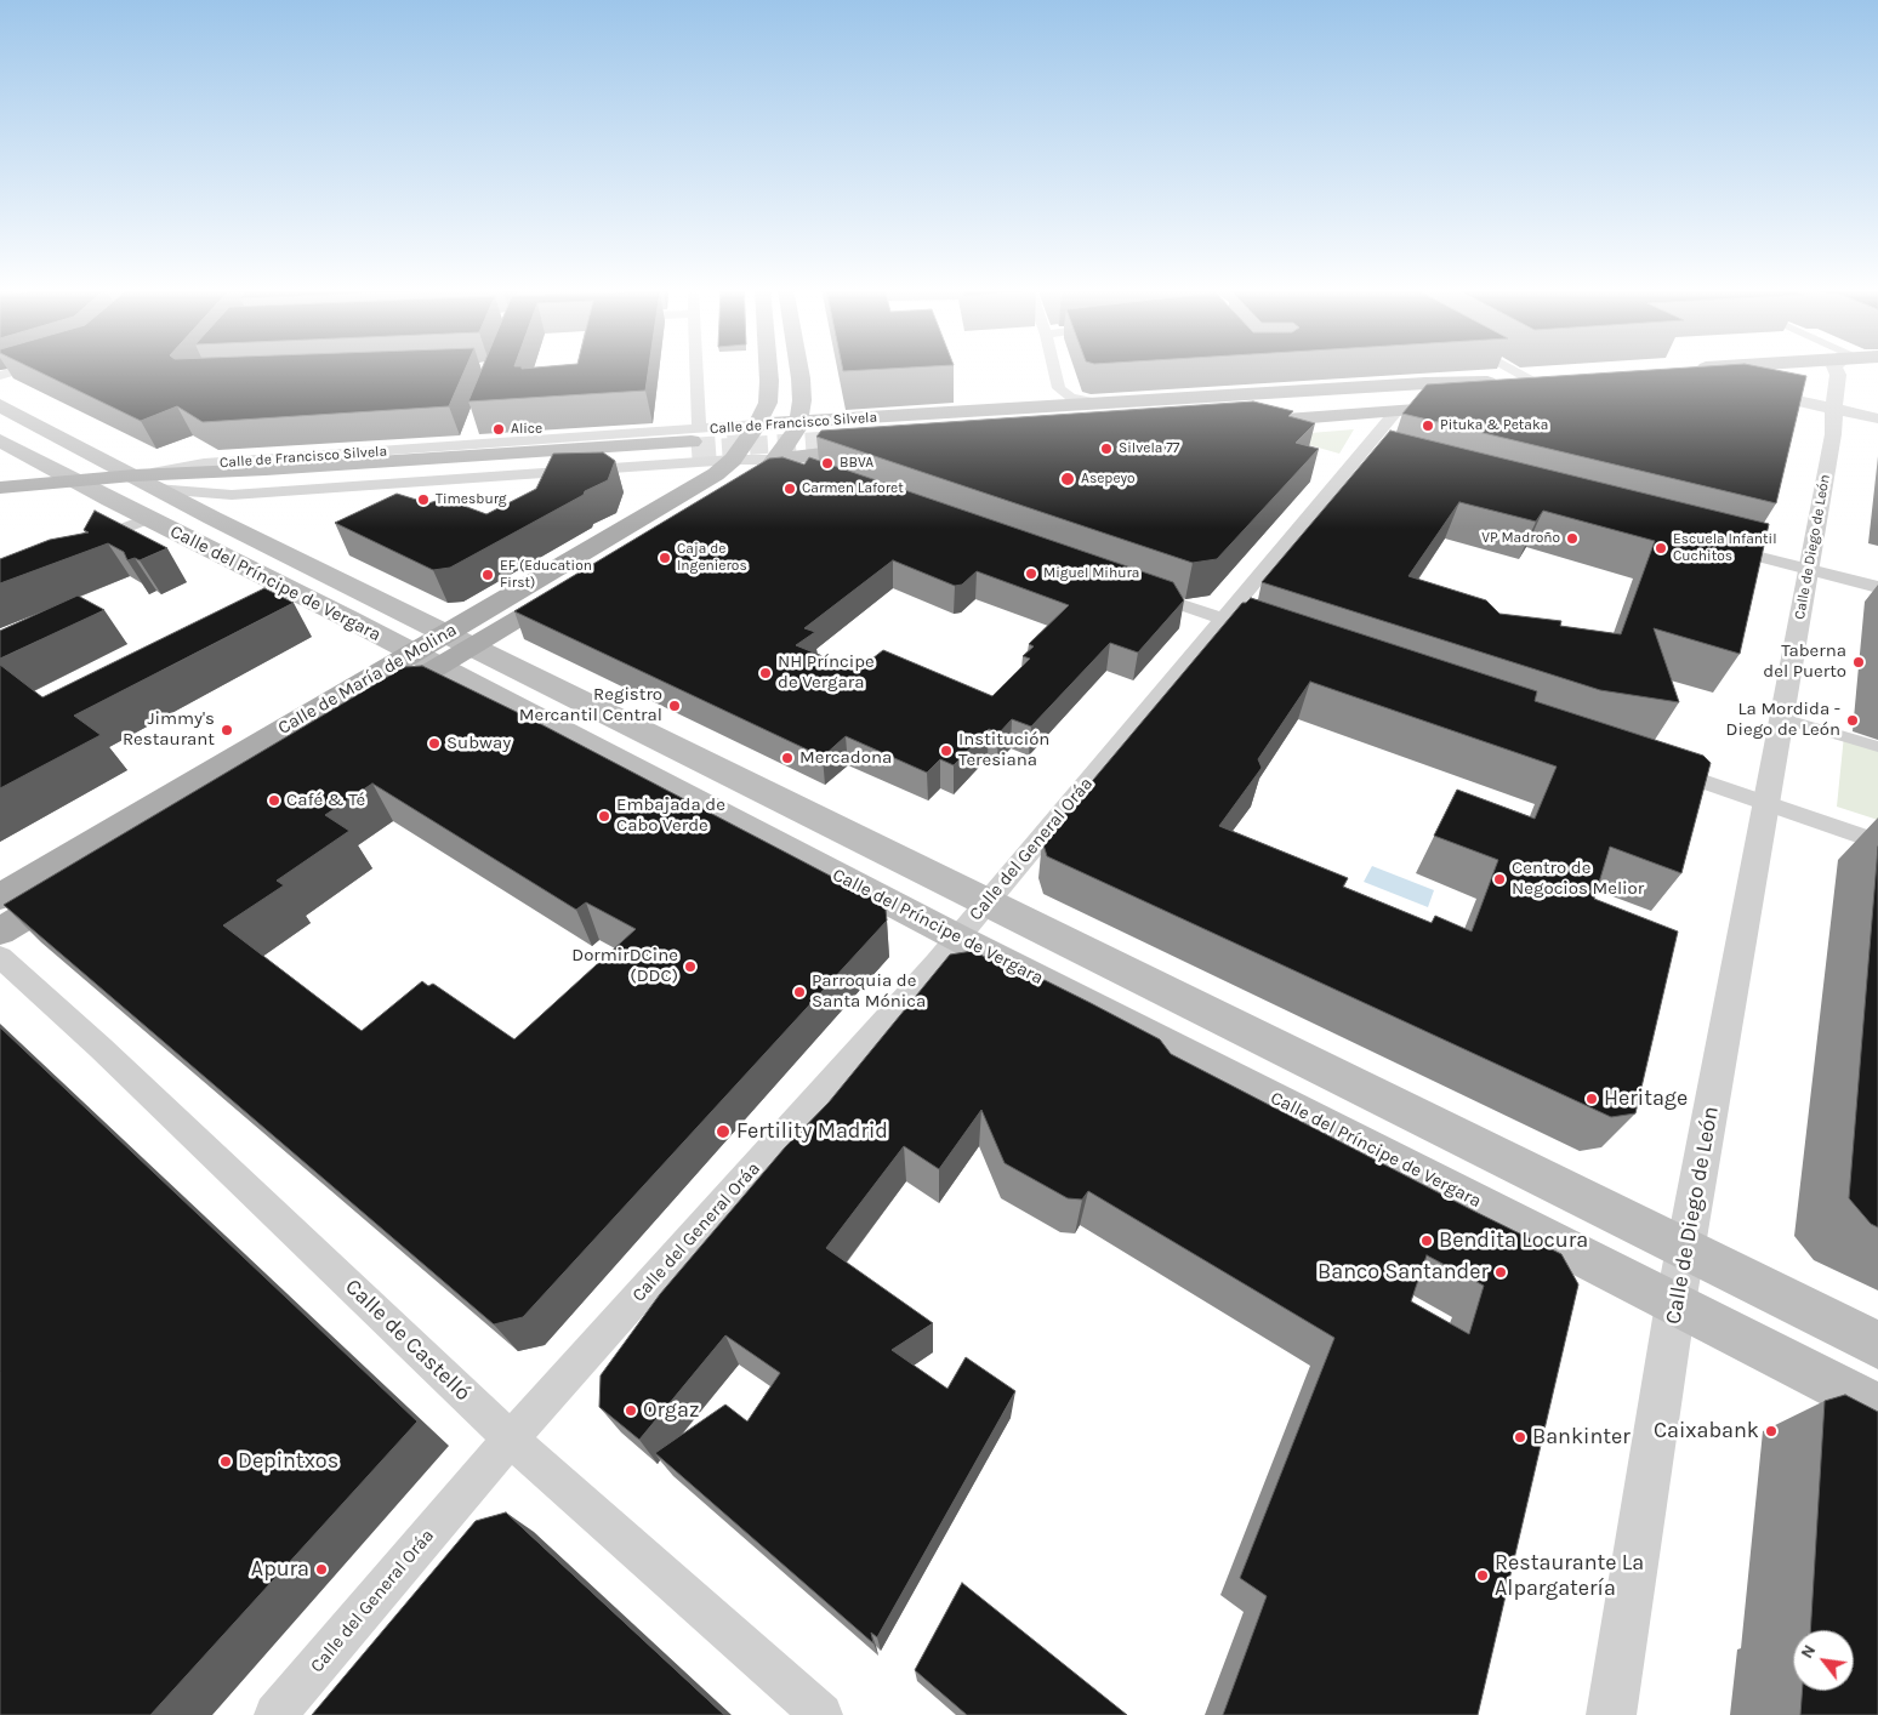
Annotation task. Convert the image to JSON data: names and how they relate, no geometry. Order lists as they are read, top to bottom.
{
  "streets": {
    "main road": ["Calle de Francisco Silvela", "Calle del Príncipe de Vergara", "Calle de María de Molina"],
    "street": ["Calle de Diego de León", "Calle del General Oráa", "Calle de Castelló"]
  },
  "crossings": [
    ["Calle de Francisco Silvela", "Calle del Príncipe de Vergara"],
    ["Calle de Francisco Silvela", "Calle de María de Molina"],
    ["Calle de Diego de León", "Calle del Príncipe de Vergara"],
    ["Calle del Príncipe de Vergara", "Calle de María de Molina"],
    ["Calle del Príncipe de Vergara", "Calle del General Oráa"],
    ["Calle del General Oráa", "Calle de Castelló"]
  ],
  "places": [
    "Pituka & Petaka",
    "Alice",
    "Silvela 77",
    "BBVA",
    "Asepeyo",
    "Carmen Laforet",
    "Timesburg",
    "VP Madroño",
    "Escuela Infantil Cuchitos",
    "Caja de Ingenieros",
    "Miguel Mihura",
    "EF (Education First)",
    "Taberna del Puerto",
    "NH Príncipe de Vergara",
    "Registro Mercantil Central",
    "La Mordida - Diego de León",
    "Jimmy's Restaurant",
    "Subway",
    "Institución Teresiana",
    "Mercadona",
    "Café & Té",
    "Embajada de Cabo Verde",
    "Centro de Negocios Melior",
    "DormirDCine (DDC)",
    "Parroquia de Santa Mónica",
    "Heritage",
    "Fertility Madrid",
    "Bendita Locura",
    "Banco Santander",
    "Orgaz",
    "Caixabank",
    "Bankinter",
    "Depintxos",
    "Apura",
    "Restaurante La Alpargatería"
  ],
  "north": "top left"
}
